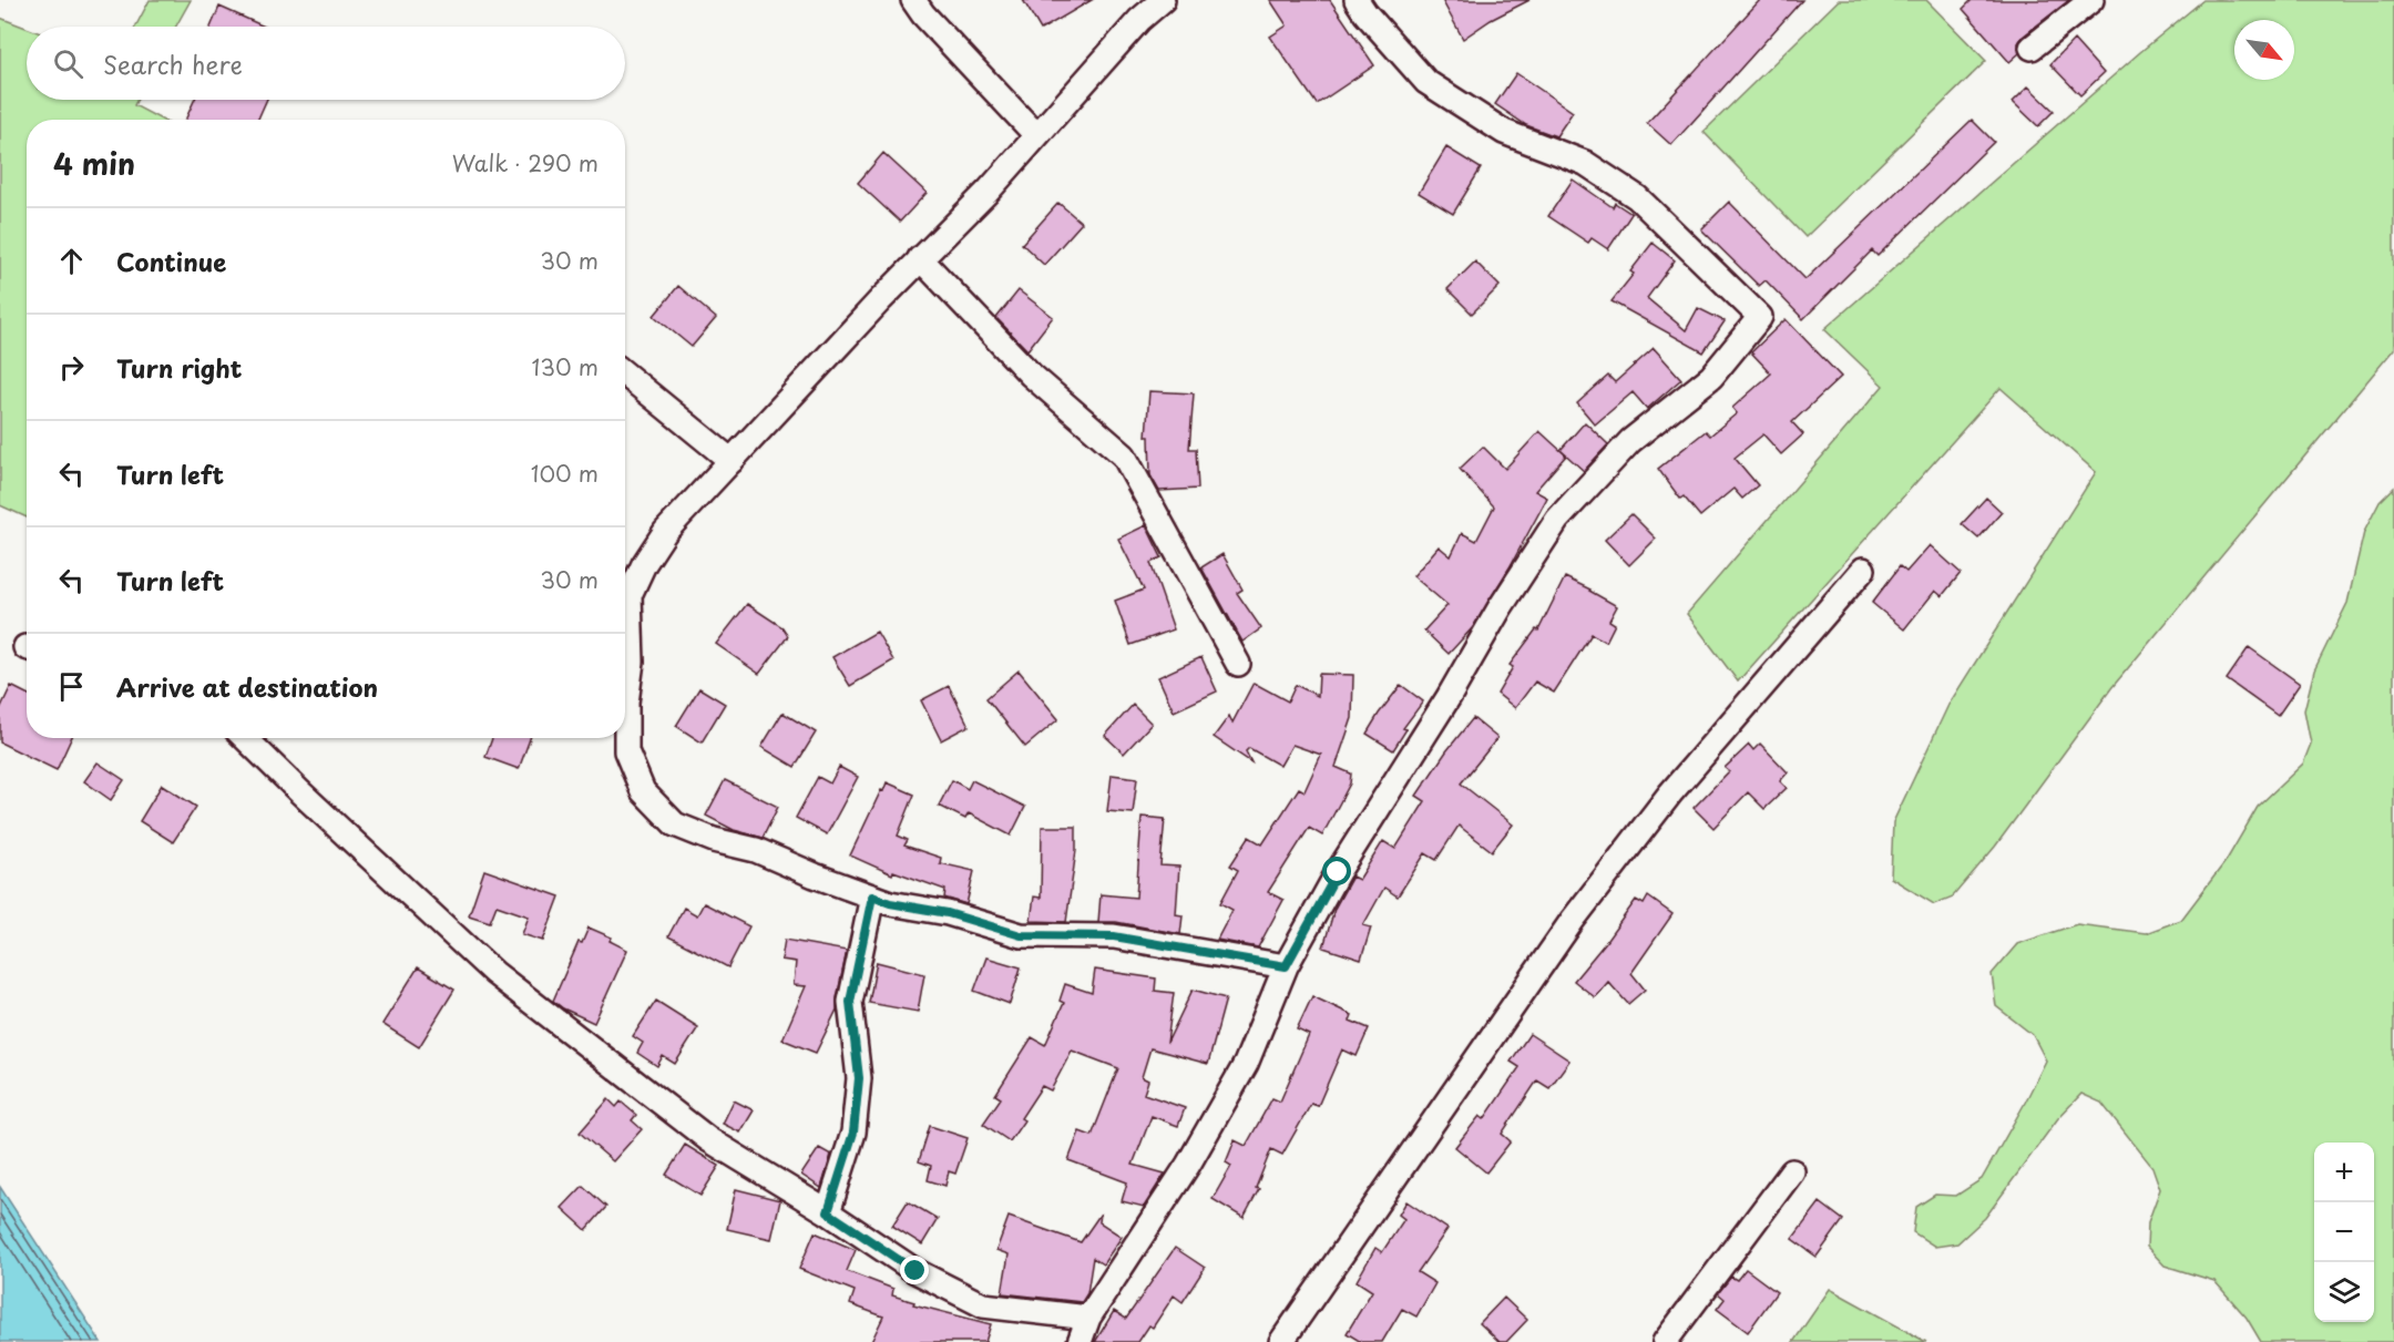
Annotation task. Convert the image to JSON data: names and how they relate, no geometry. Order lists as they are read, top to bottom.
{
  "north": "bottom right",
  "page": {
    "search": "Search here",
    "heading": ["4 min", "Walk · 290 m"],
    "list": [
      ["Continue", "30 m"],
      ["Turn right", "130 m"],
      ["Turn left", "100 m"],
      ["Turn left", "30 m"],
      "Arrive at destination"
    ],
    "map_buttons": ["+", "−"]
  }
}
